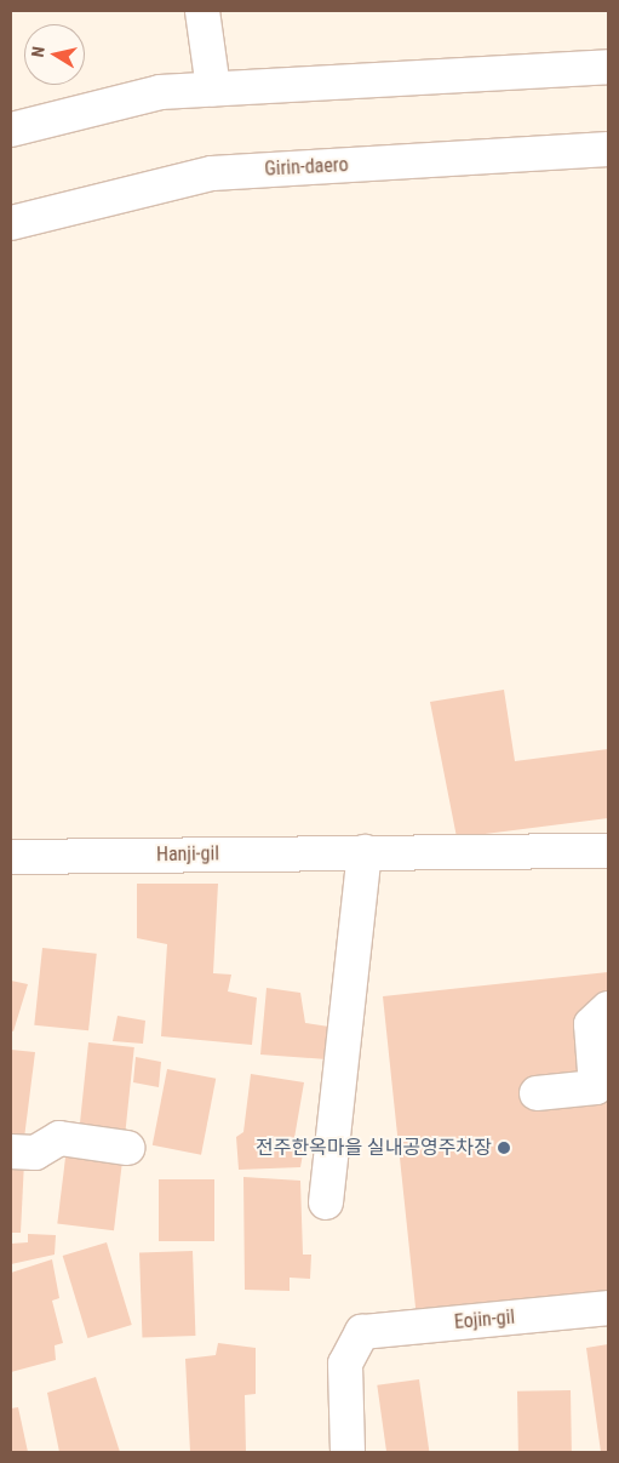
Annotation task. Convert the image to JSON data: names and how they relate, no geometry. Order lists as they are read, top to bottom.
{
  "streets": {
    "street": ["Girin-daero", "Hanji-gil", "Eojin-gil"]
  },
  "places": ["전주한옥마을 실내공영주차장"],
  "north": "left"
}
